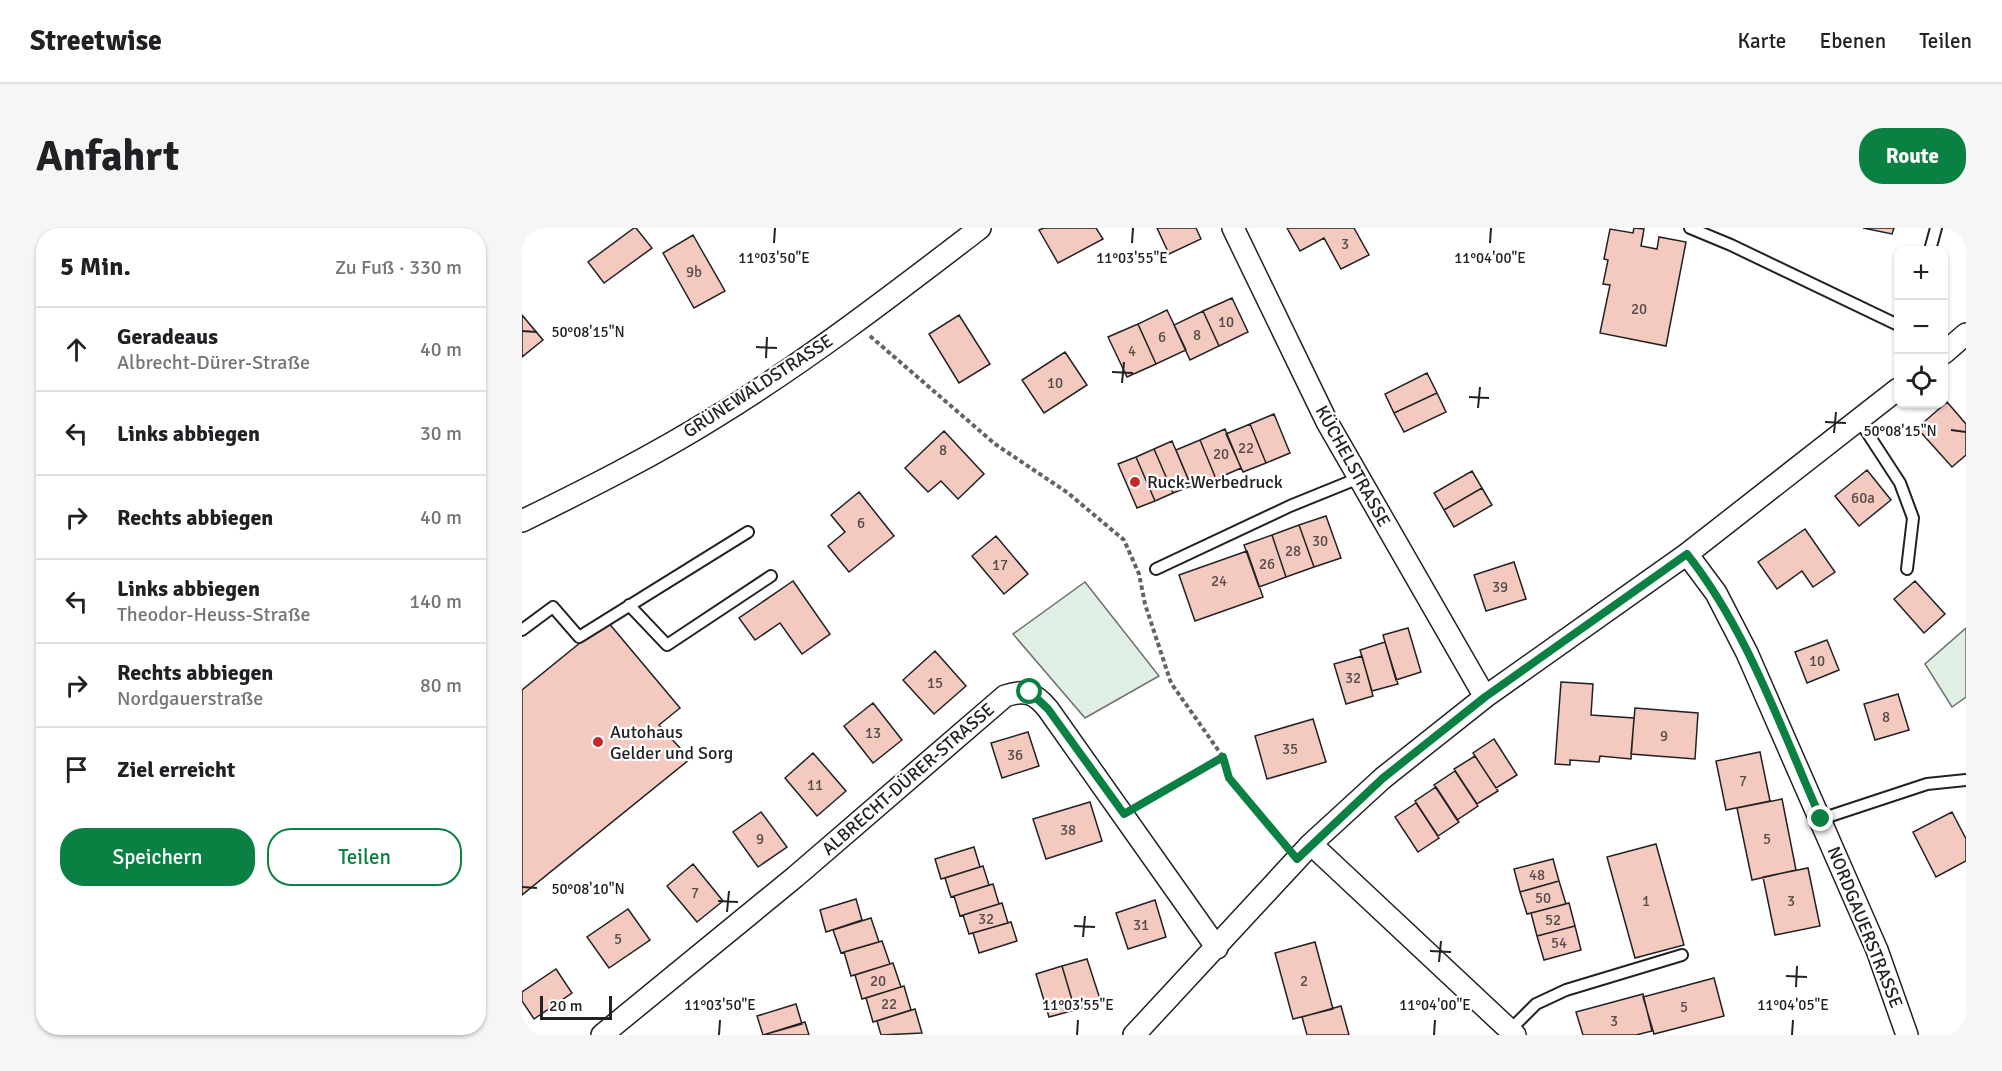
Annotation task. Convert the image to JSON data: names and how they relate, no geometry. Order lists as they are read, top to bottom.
{
  "streets": {
    "street": [
      "GRÜNEWALDSTRASSE",
      "KÜCHELSTRASSE",
      "ALBRECHT-DÜRER-STRASSE",
      "NORDGAUERSTRASSE"
    ]
  },
  "places": ["Ruck-Werbedruck", "Autohaus Gelder und Sorg"],
  "house_numbers": [
    "3",
    "9b",
    "20",
    "10",
    "8",
    "6",
    "4",
    "10",
    "22",
    "8",
    "20",
    "60a",
    "6",
    "30",
    "28",
    "26",
    "17",
    "24",
    "39",
    "10",
    "32",
    "15",
    "8",
    "13",
    "9",
    "35",
    "36",
    "7",
    "11",
    "38",
    "9",
    "5",
    "48",
    "7",
    "50",
    "1",
    "3",
    "32",
    "52",
    "31",
    "5",
    "54",
    "20",
    "2",
    "22",
    "5",
    "3"
  ],
  "scale_bar": "20 m",
  "page": {
    "header": "Streetwise",
    "nav": ["Karte", "Ebenen", "Teilen"],
    "buttons": [
      "Route",
      ["Speichern", "Teilen"]
    ],
    "title": "Anfahrt",
    "heading": ["5 Min.", "Zu Fuß · 330 m"],
    "map_buttons": ["+", "−"],
    "list": [
      ["Geradeaus", "Albrecht-Dürer-Straße", "40 m"],
      ["Links abbiegen", "30 m"],
      ["Rechts abbiegen", "40 m"],
      ["Links abbiegen", "Theodor-Heuss-Straße", "140 m"],
      ["Rechts abbiegen", "Nordgauerstraße", "80 m"],
      "Ziel erreicht"
    ],
    "scale": "20 m"
  },
  "coordinates": [
    "11°03'50\"E",
    "11°03'55\"E",
    "11°04'00\"E",
    "50°08'15\"N",
    "50°08'10\"N",
    "11°04'05\"E"
  ]
}
